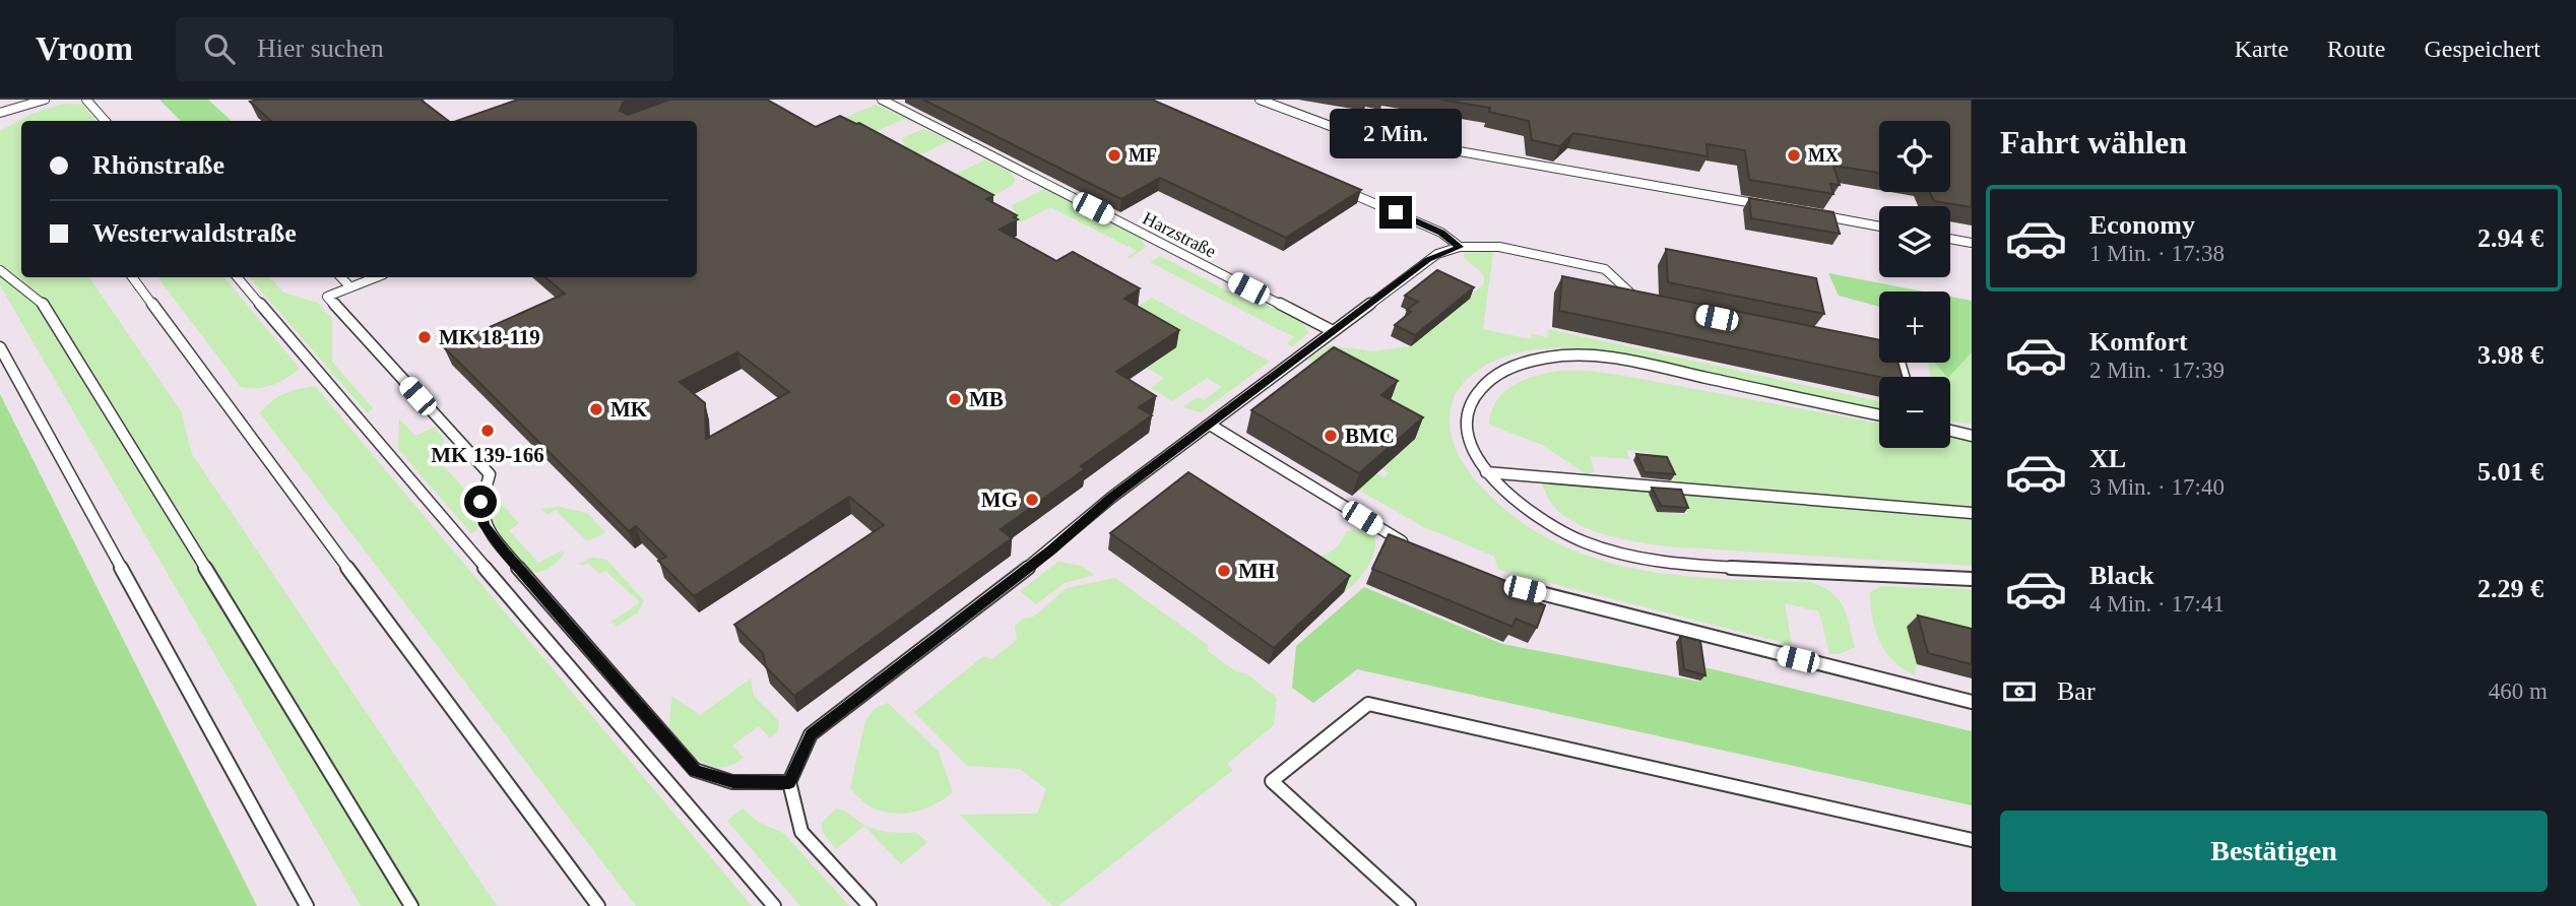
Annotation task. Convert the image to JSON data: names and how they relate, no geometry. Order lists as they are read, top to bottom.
{
  "streets": {
    "lane": ["Harzstraße"]
  },
  "places": [
    "MF",
    "MX",
    "MK 18-119",
    "MB",
    "MK",
    "MK 139-166",
    "BMC",
    "MG",
    "MH"
  ],
  "page": {
    "header": "Vroom",
    "search": "Hier suchen",
    "nav": ["Karte", "Route", "Gespeichert"],
    "heading": "Fahrt wählen",
    "bubble": "2 Min.",
    "map_buttons": ["+", "−"],
    "banner": ["Rhönstraße", "Westerwaldstraße"],
    "list": [
      {
        "name": "Economy",
        "note": "1 Min. · 17:38",
        "value": "2.94 €"
      },
      {
        "name": "Komfort",
        "note": "2 Min. · 17:39",
        "value": "3.98 €"
      },
      {
        "name": "XL",
        "note": "3 Min. · 17:40",
        "value": "5.01 €"
      },
      {
        "name": "Black",
        "note": "4 Min. · 17:41",
        "value": "2.29 €"
      }
    ],
    "pay": ["Bar", "460 m"],
    "buttons": "Bestätigen"
  }
}
